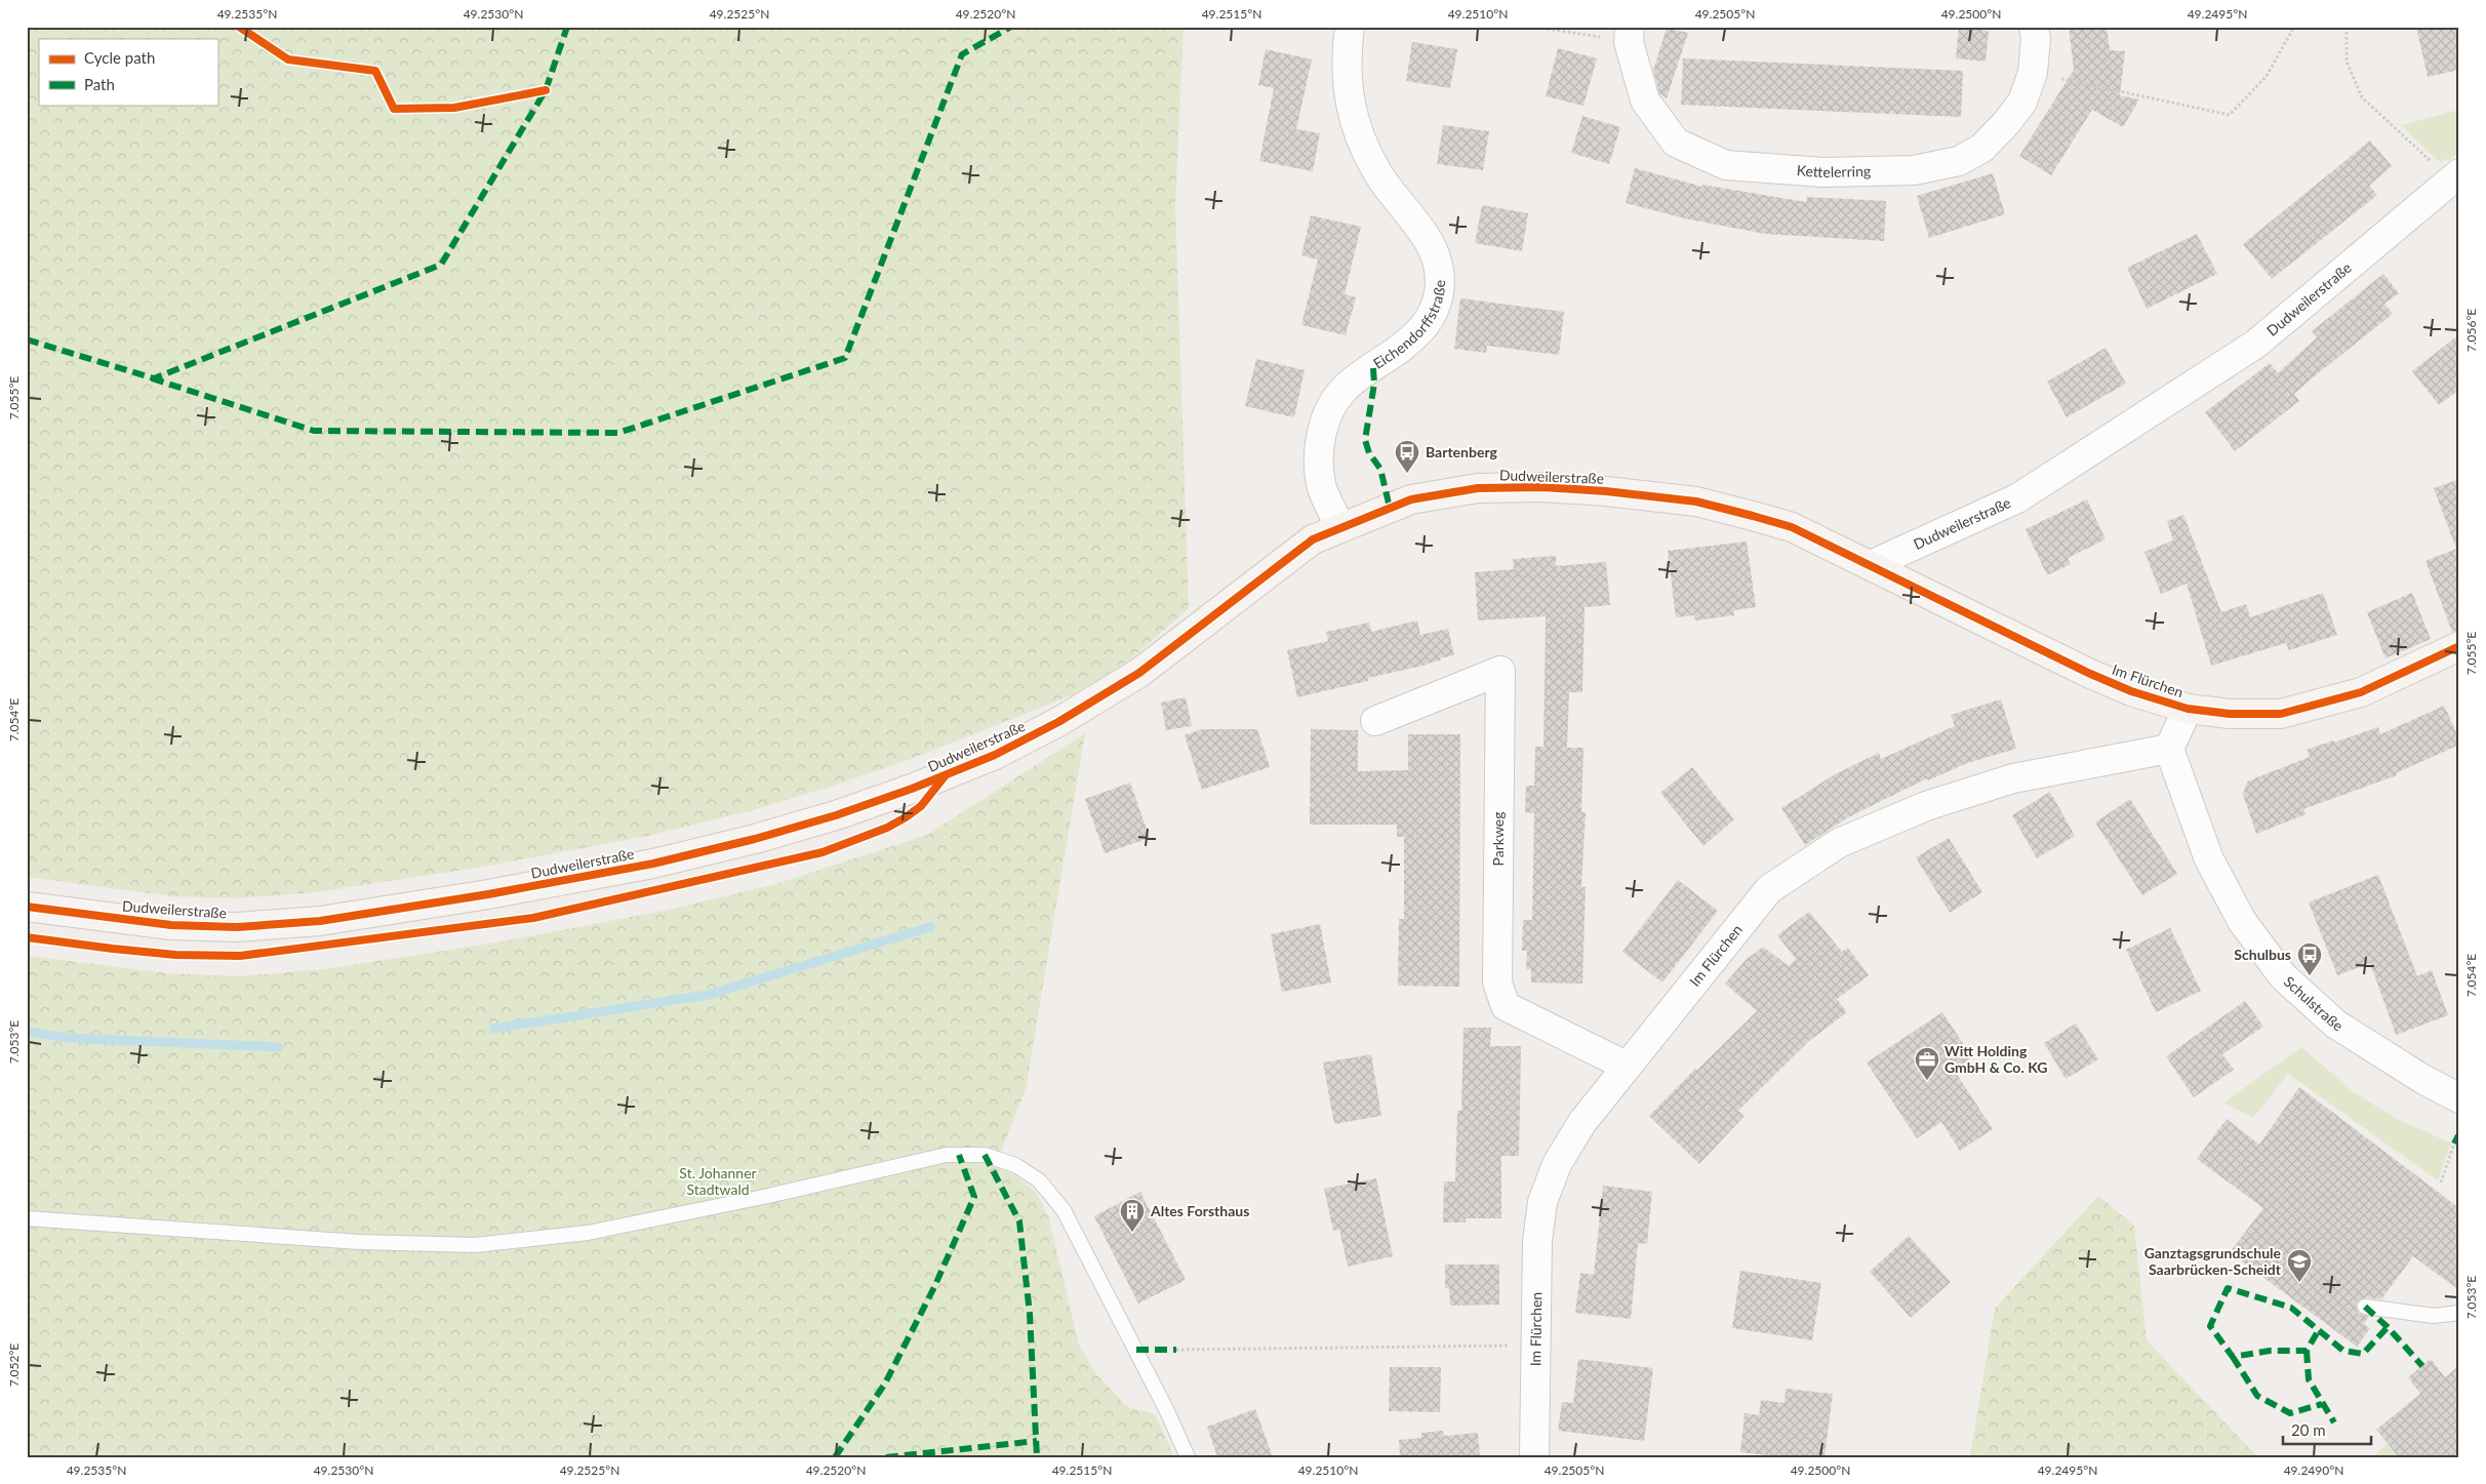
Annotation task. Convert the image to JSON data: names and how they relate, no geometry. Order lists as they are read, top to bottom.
{
  "streets": {
    "street": [
      "Kettelerring",
      "Dudweilerstraße",
      "Eichendorffstraße",
      "Im Flürchen",
      "Parkweg",
      "Schulstraße"
    ]
  },
  "crossings": [
    ["Dudweilerstraße", "Eichendorffstraße"],
    ["Dudweilerstraße", "Im Flürchen"],
    ["Im Flürchen", "Parkweg"],
    ["Im Flürchen", "Schulstraße"]
  ],
  "parks": ["St. Johanner Stadtwald"],
  "places": {
    "bus stop": ["Bartenberg", "Schulbus"],
    "office": ["Witt Holding GmbH & Co. KG"],
    "building": ["Altes Forsthaus"],
    "school or university": ["Ganztagsgrundschule Saarbrücken-Scheidt"]
  },
  "legend": ["Cycle path", "Path"],
  "scale_bar": "20 m",
  "coordinates": [
    "49.2535°N",
    "49.2530°N",
    "49.2525°N",
    "49.2520°N",
    "49.2515°N",
    "49.2510°N",
    "49.2505°N",
    "49.2500°N",
    "49.2495°N",
    "7.056°E",
    "7.055°E",
    "7.054°E",
    "7.053°E",
    "7.052°E",
    "49.2490°N"
  ]
}
